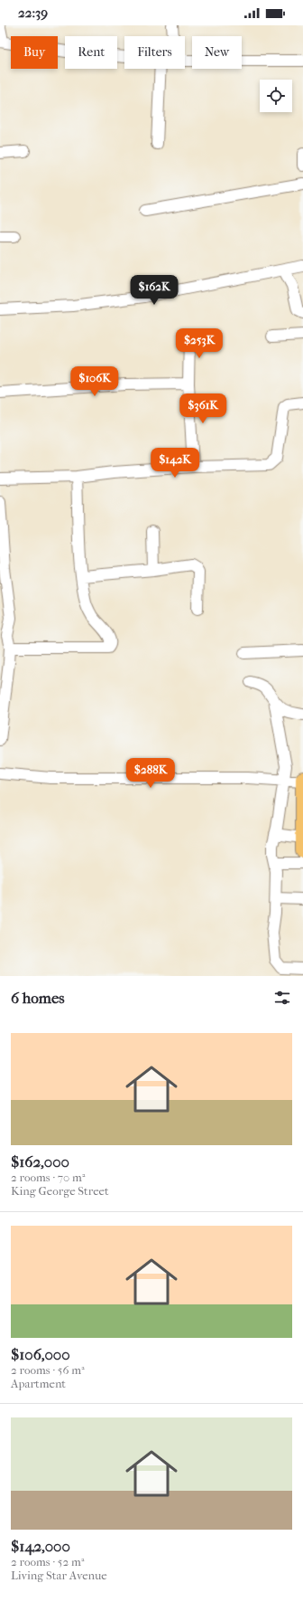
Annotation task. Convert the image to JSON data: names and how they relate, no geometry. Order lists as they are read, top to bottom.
{
  "page": {
    "status": "22:39",
    "chip": [
      "Buy",
      "Rent",
      "Filters",
      "New"
    ],
    "price": [
      "$162K",
      "$253K",
      "$106K",
      "$361K",
      "$142K",
      "$288K"
    ],
    "heading": "6 homes",
    "list": [
      {
        "name": "$162,000",
        "note": "2 rooms · 70 m² · King George Street"
      },
      {
        "name": "$106,000",
        "note": "2 rooms · 56 m² · Apartment"
      },
      {
        "name": "$142,000",
        "note": "2 rooms · 52 m² · Living Star Avenue"
      }
    ]
  }
}
